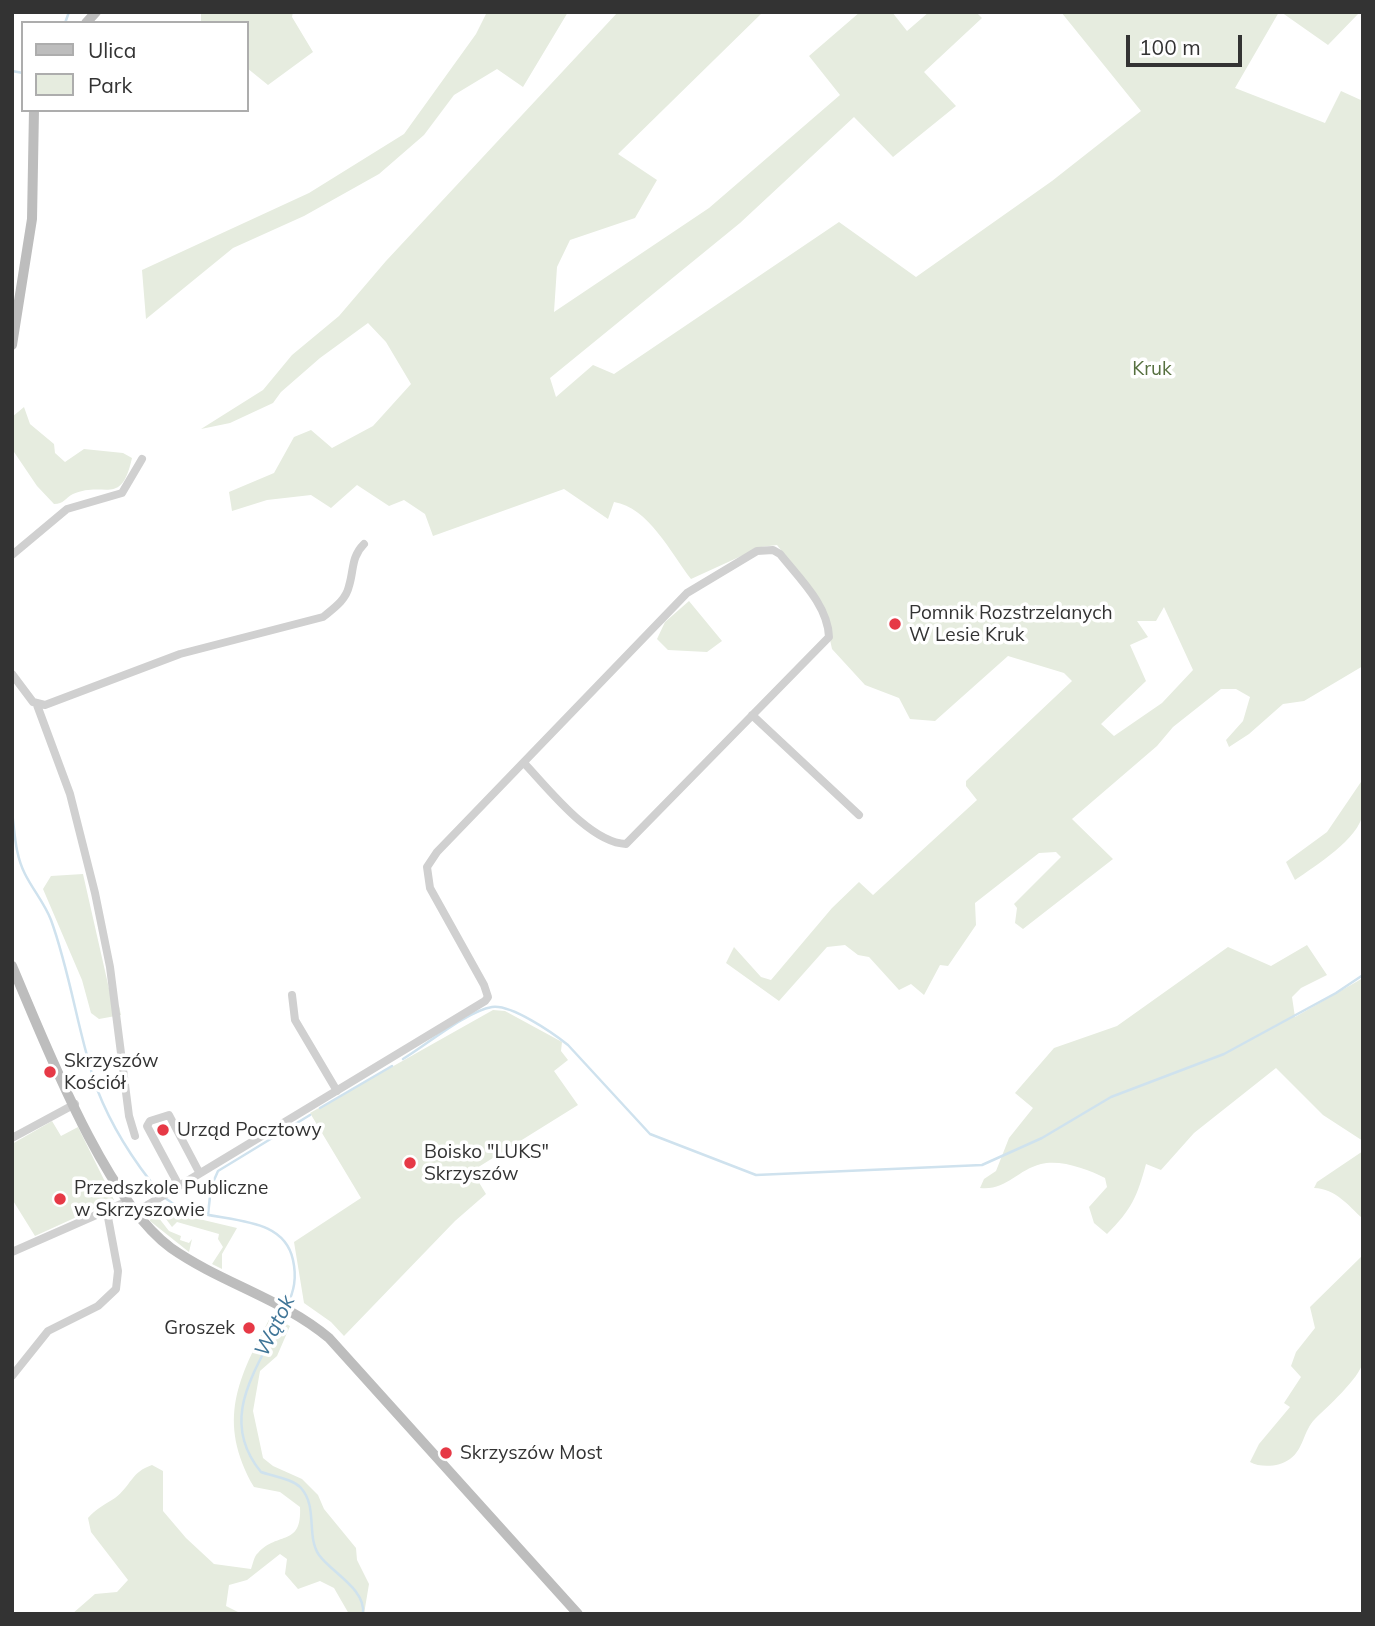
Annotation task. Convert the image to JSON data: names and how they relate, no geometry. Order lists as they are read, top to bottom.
{
  "water": ["Wątok"],
  "parks": ["Kruk"],
  "places": [
    "Pomnik Rozstrzelanych W Lesie Kruk",
    "Skrzyszów Kościół",
    "Urząd Pocztowy",
    "Boisko \"LUKS\" Skrzyszów",
    "Przedszkole Publiczne w Skrzyszowie",
    "Groszek",
    "Skrzyszów Most"
  ],
  "legend": ["Ulica", "Park"],
  "scale_bar": "100 m"
}
